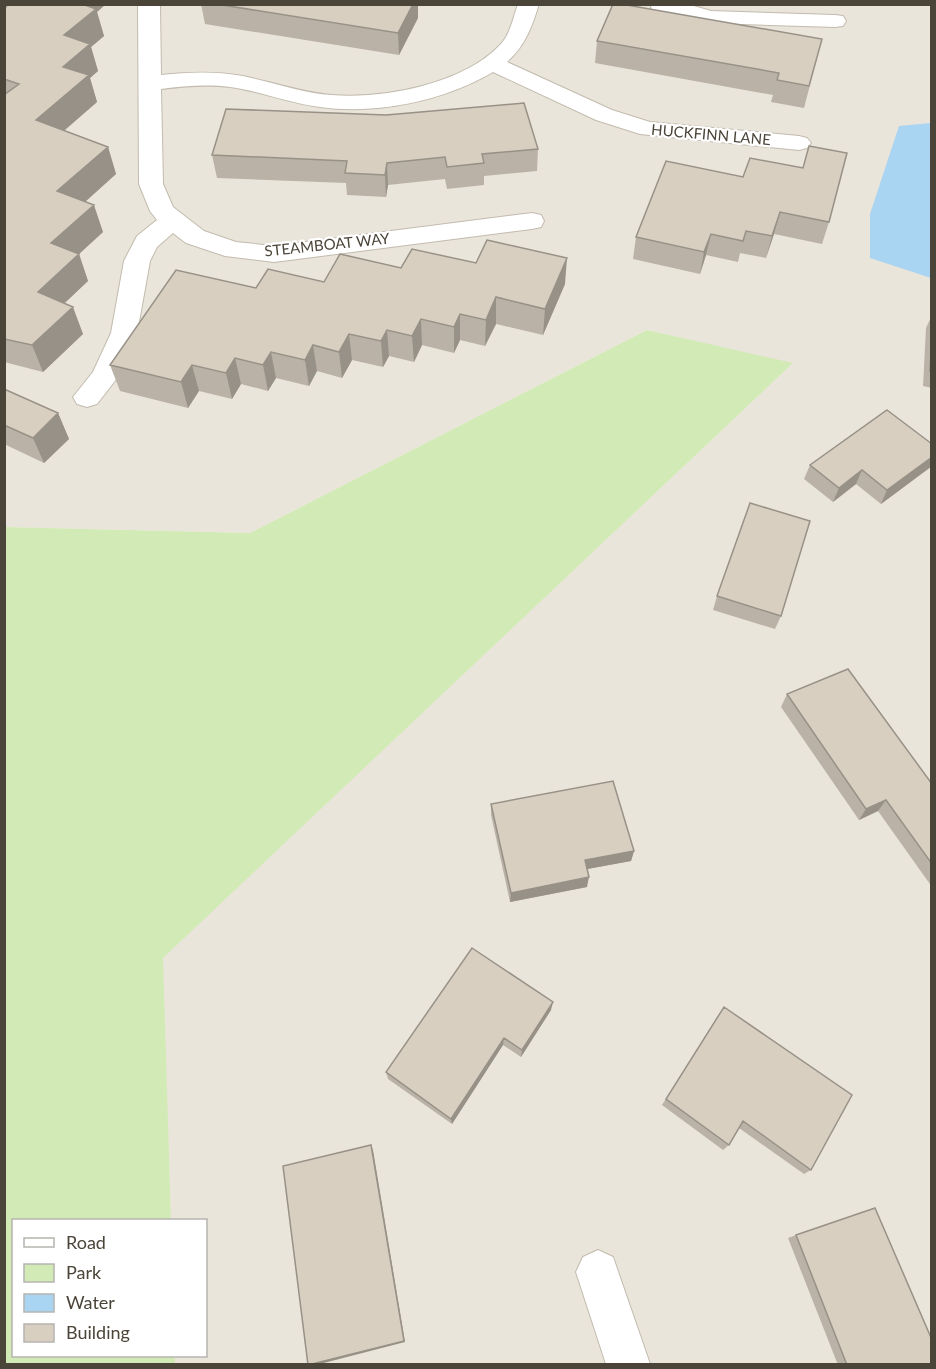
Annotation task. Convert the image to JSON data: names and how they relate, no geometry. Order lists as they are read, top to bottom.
{
  "streets": {
    "street": ["HUCKFINN LANE", "STEAMBOAT WAY"]
  },
  "legend": [
    "Road",
    "Park",
    "Water",
    "Building"
  ]
}
